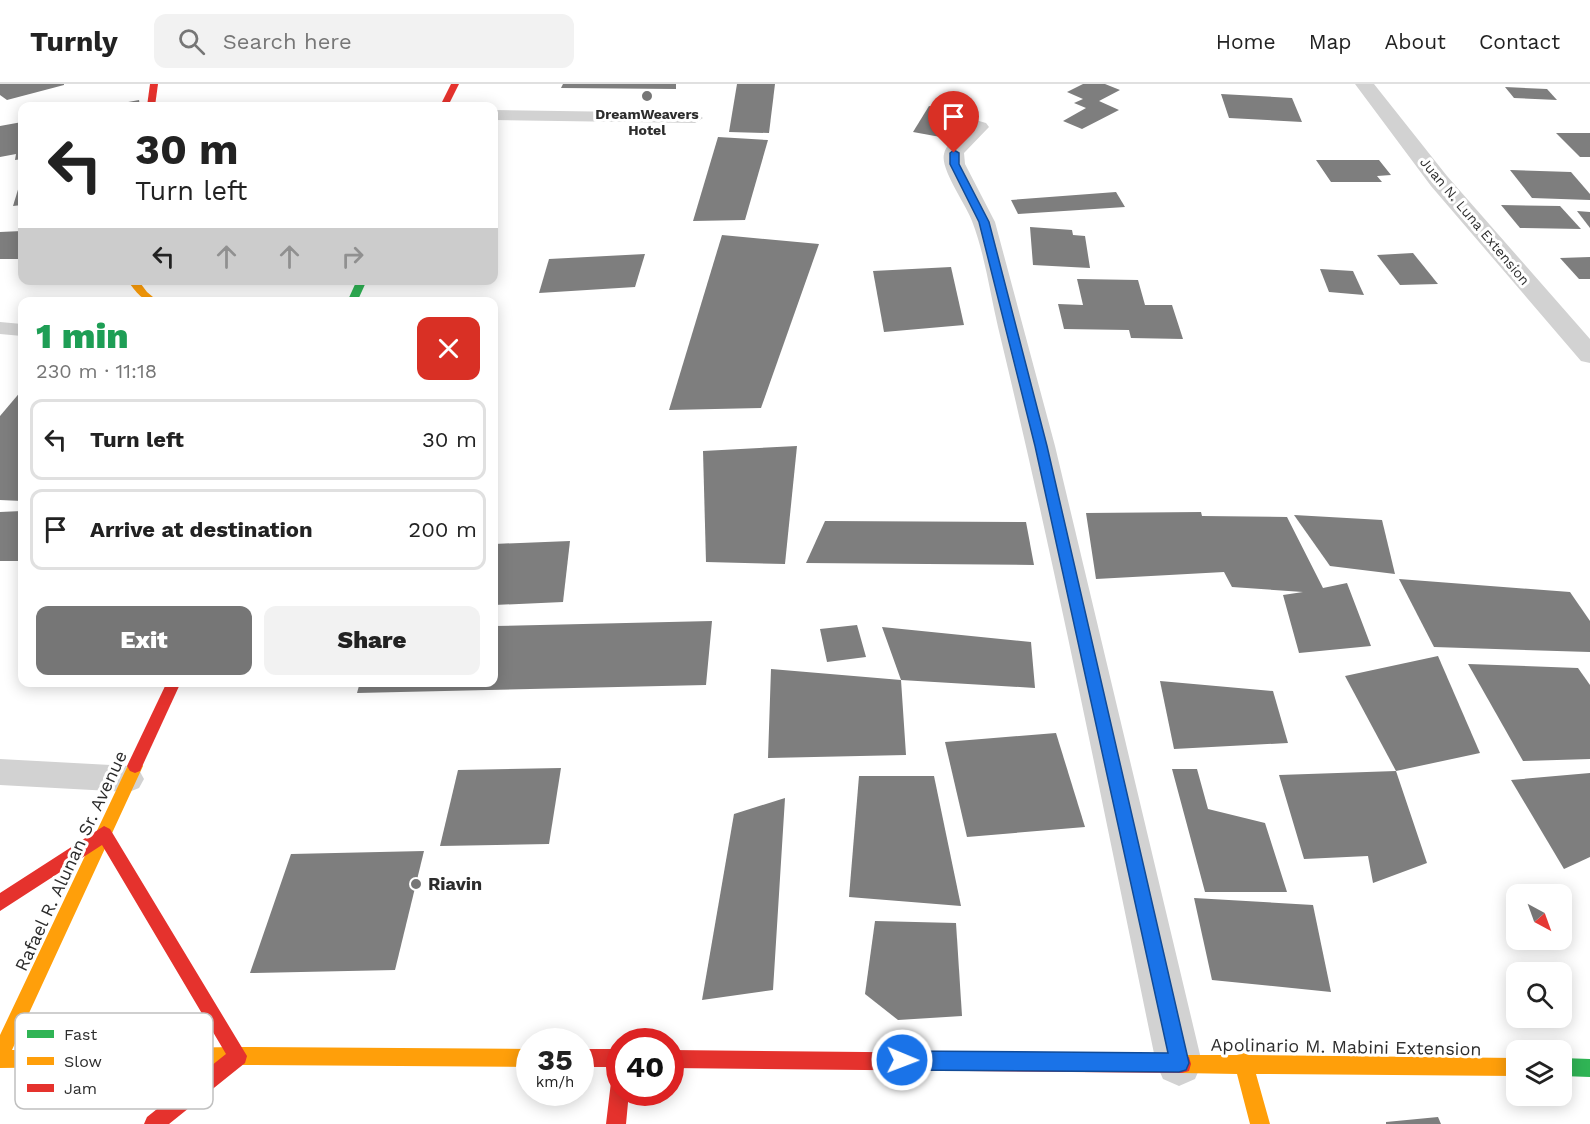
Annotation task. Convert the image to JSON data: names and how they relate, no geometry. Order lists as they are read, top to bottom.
{
  "streets": {
    "main road": ["Rafael R. Alunan Sr. Avenue", "Apolinario M. Mabini Extension"],
    "street": ["Juan N. Luna Extension"]
  },
  "places": ["DreamWeavers Hotel", "Riavin"],
  "legend": ["Fast", "Slow", "Jam"],
  "north": "bottom right",
  "page": {
    "header": "Turnly",
    "search": "Search here",
    "nav": [
      "Home",
      "Map",
      "About",
      "Contact"
    ],
    "turn": ["30 m", "Turn left"],
    "heading": ["1 min", "230 m · 11:18"],
    "list": [
      {
        "name": "Turn left",
        "value": "30 m"
      },
      {
        "name": "Arrive at destination",
        "value": "200 m"
      }
    ],
    "buttons": ["Exit", "Share"],
    "speed": "35 km/h",
    "limit": "40"
  }
}
